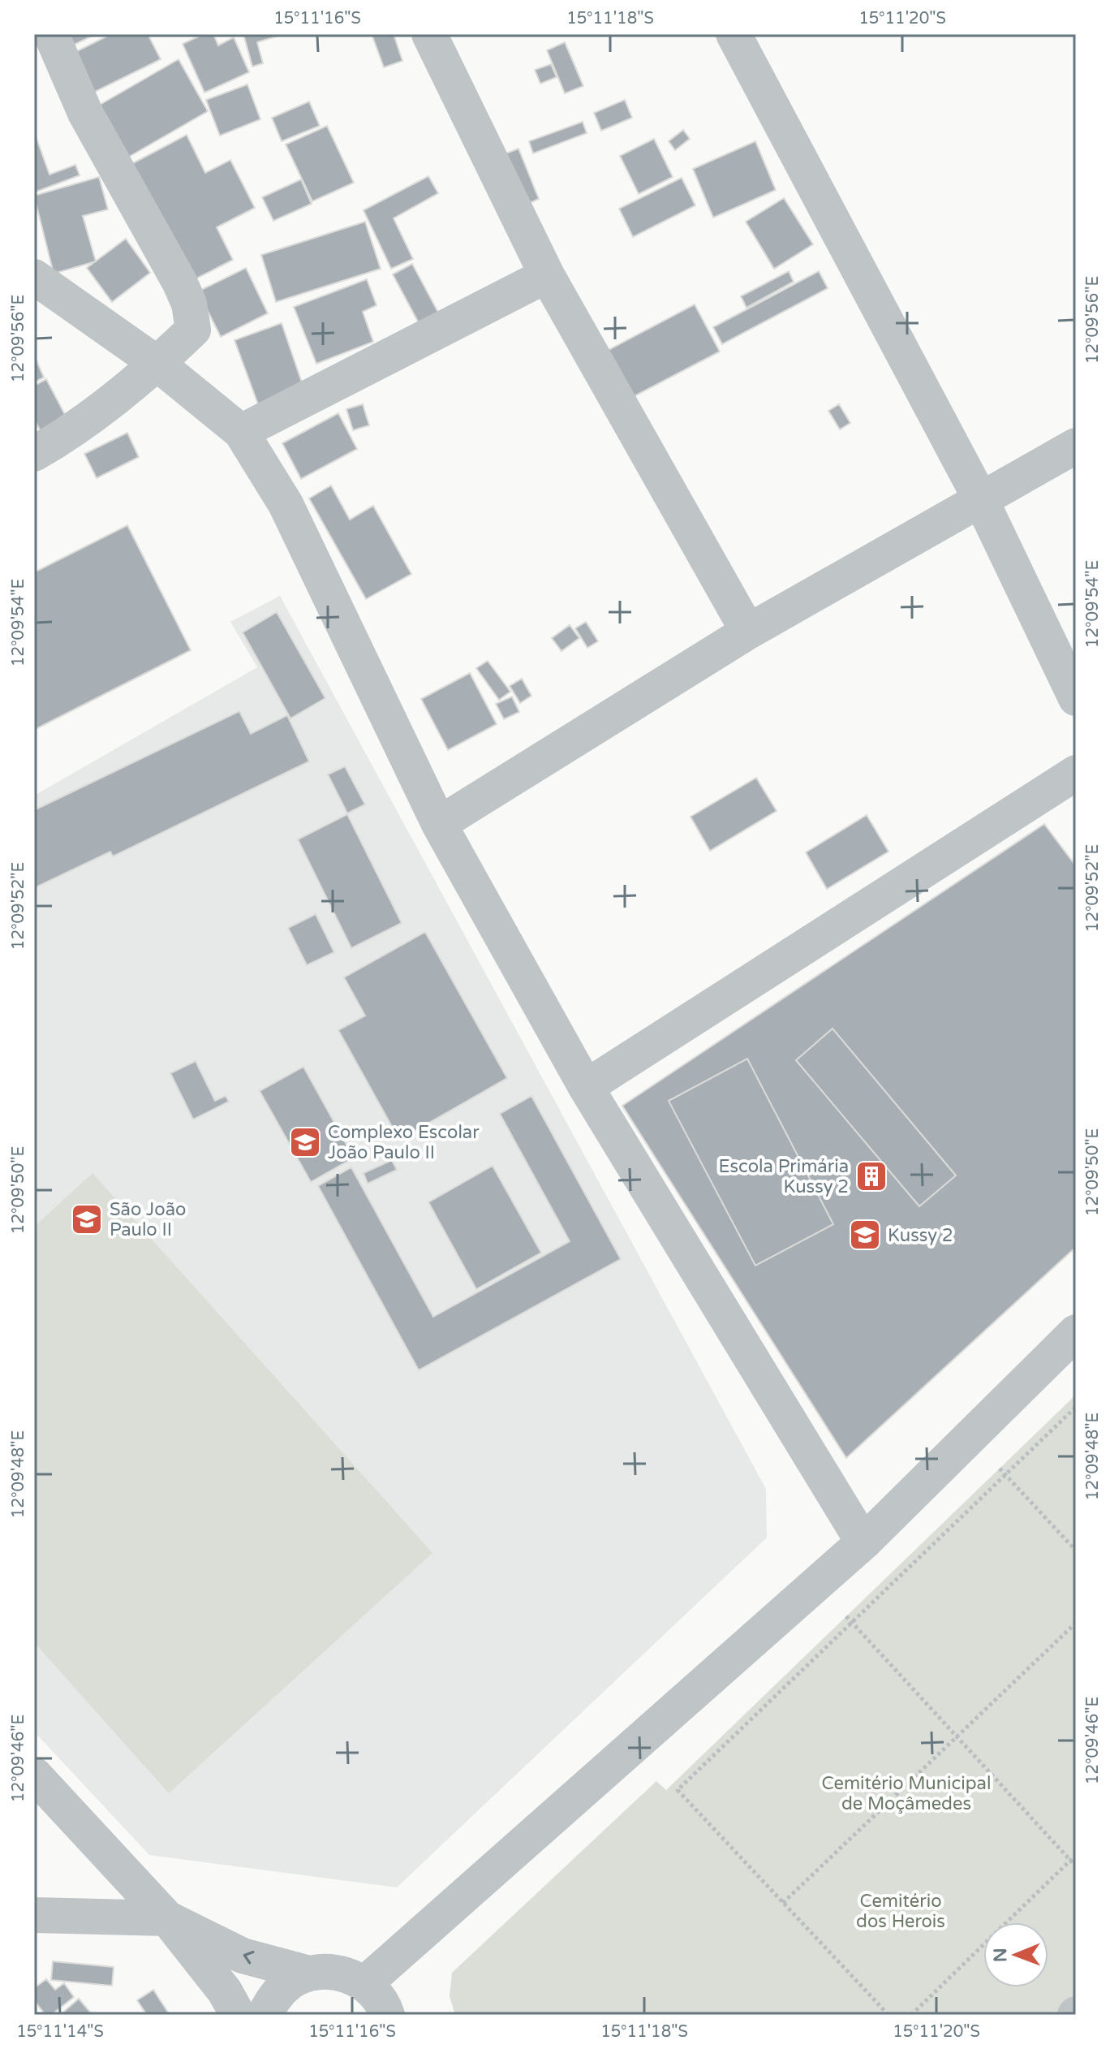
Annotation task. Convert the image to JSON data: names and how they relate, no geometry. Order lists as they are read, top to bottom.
{
  "parks": ["Cemitério Municipal de Moçâmedes", "Cemitério dos Herois"],
  "places": {
    "school or university": ["Complexo Escolar João Paulo II", "São João Paulo II", "Kussy 2"],
    "building": ["Escola Primária Kussy 2"]
  },
  "north": "left",
  "coordinates": [
    "15°11'16\"S",
    "15°11'18\"S",
    "15°11'20\"S",
    "12°09'56\"E",
    "12°09'54\"E",
    "12°09'52\"E",
    "12°09'50\"E",
    "12°09'48\"E",
    "12°09'46\"E",
    "15°11'14\"S"
  ]
}
